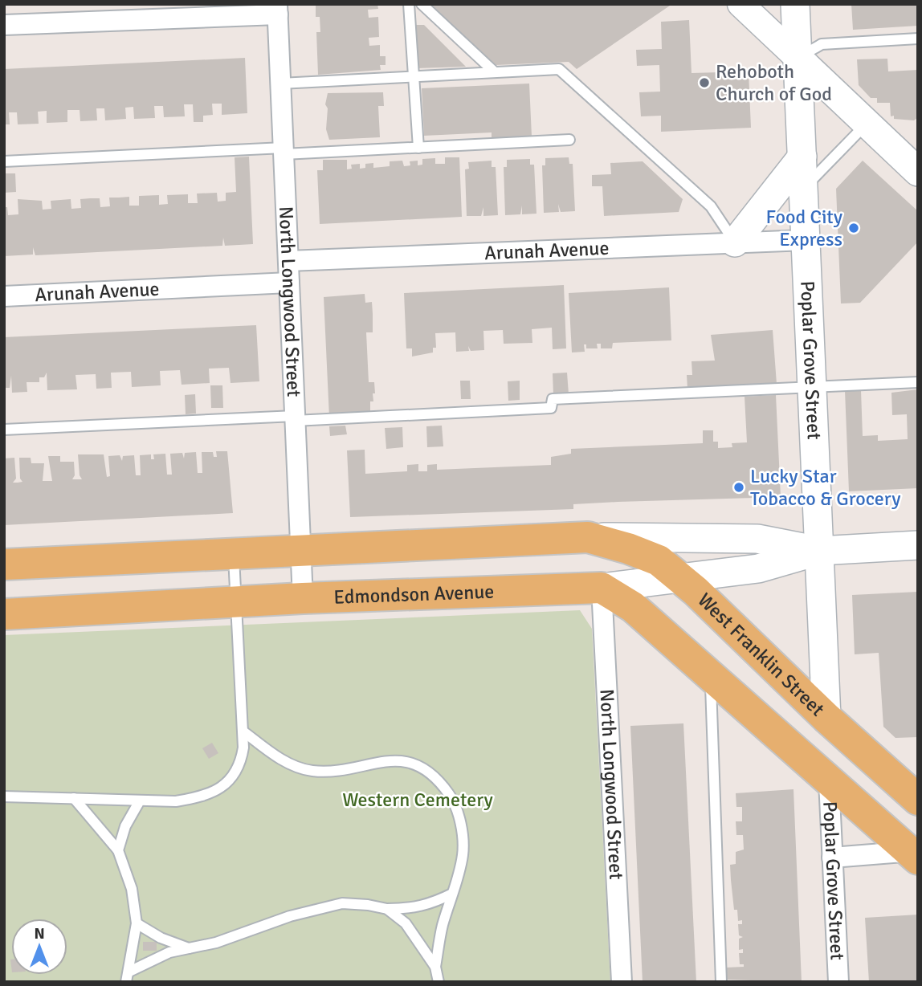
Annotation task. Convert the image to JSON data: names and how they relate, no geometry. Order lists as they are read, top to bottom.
{
  "streets": {
    "main road": ["Poplar Grove Street", "Edmondson Avenue", "West Franklin Street"],
    "street": ["Arunah Avenue", "North Longwood Street"]
  },
  "crossings": [
    ["Arunah Avenue", "North Longwood Street"],
    ["Arunah Avenue", "Poplar Grove Street"],
    ["North Longwood Street", "Edmondson Avenue"],
    ["Poplar Grove Street", "Edmondson Avenue"],
    ["Poplar Grove Street", "West Franklin Street"],
    ["Edmondson Avenue", "West Franklin Street"]
  ],
  "parks": ["Western Cemetery"],
  "places": ["Rehoboth Church of God", "Food City Express", "Lucky Star Tobacco & Grocery"],
  "north": "top"
}
